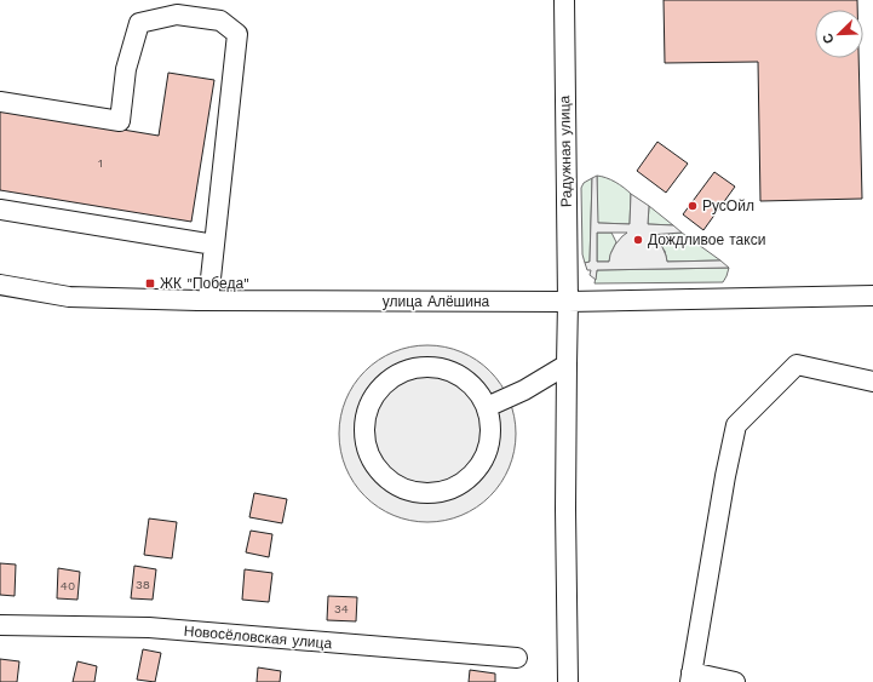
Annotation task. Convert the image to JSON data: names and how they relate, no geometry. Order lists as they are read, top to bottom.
{
  "streets": {
    "street": ["Радужная улица", "улица Алёшина", "Новосёловская улица"]
  },
  "crossings": [
    ["Радужная улица", "улица Алёшина"]
  ],
  "places": {
    "other": ["РусОйл", "Дождливое такси"],
    "transit": ["ЖК \"Победа\""]
  },
  "house_numbers": [
    "1",
    "38",
    "40",
    "34"
  ],
  "north": "bottom left"
}
